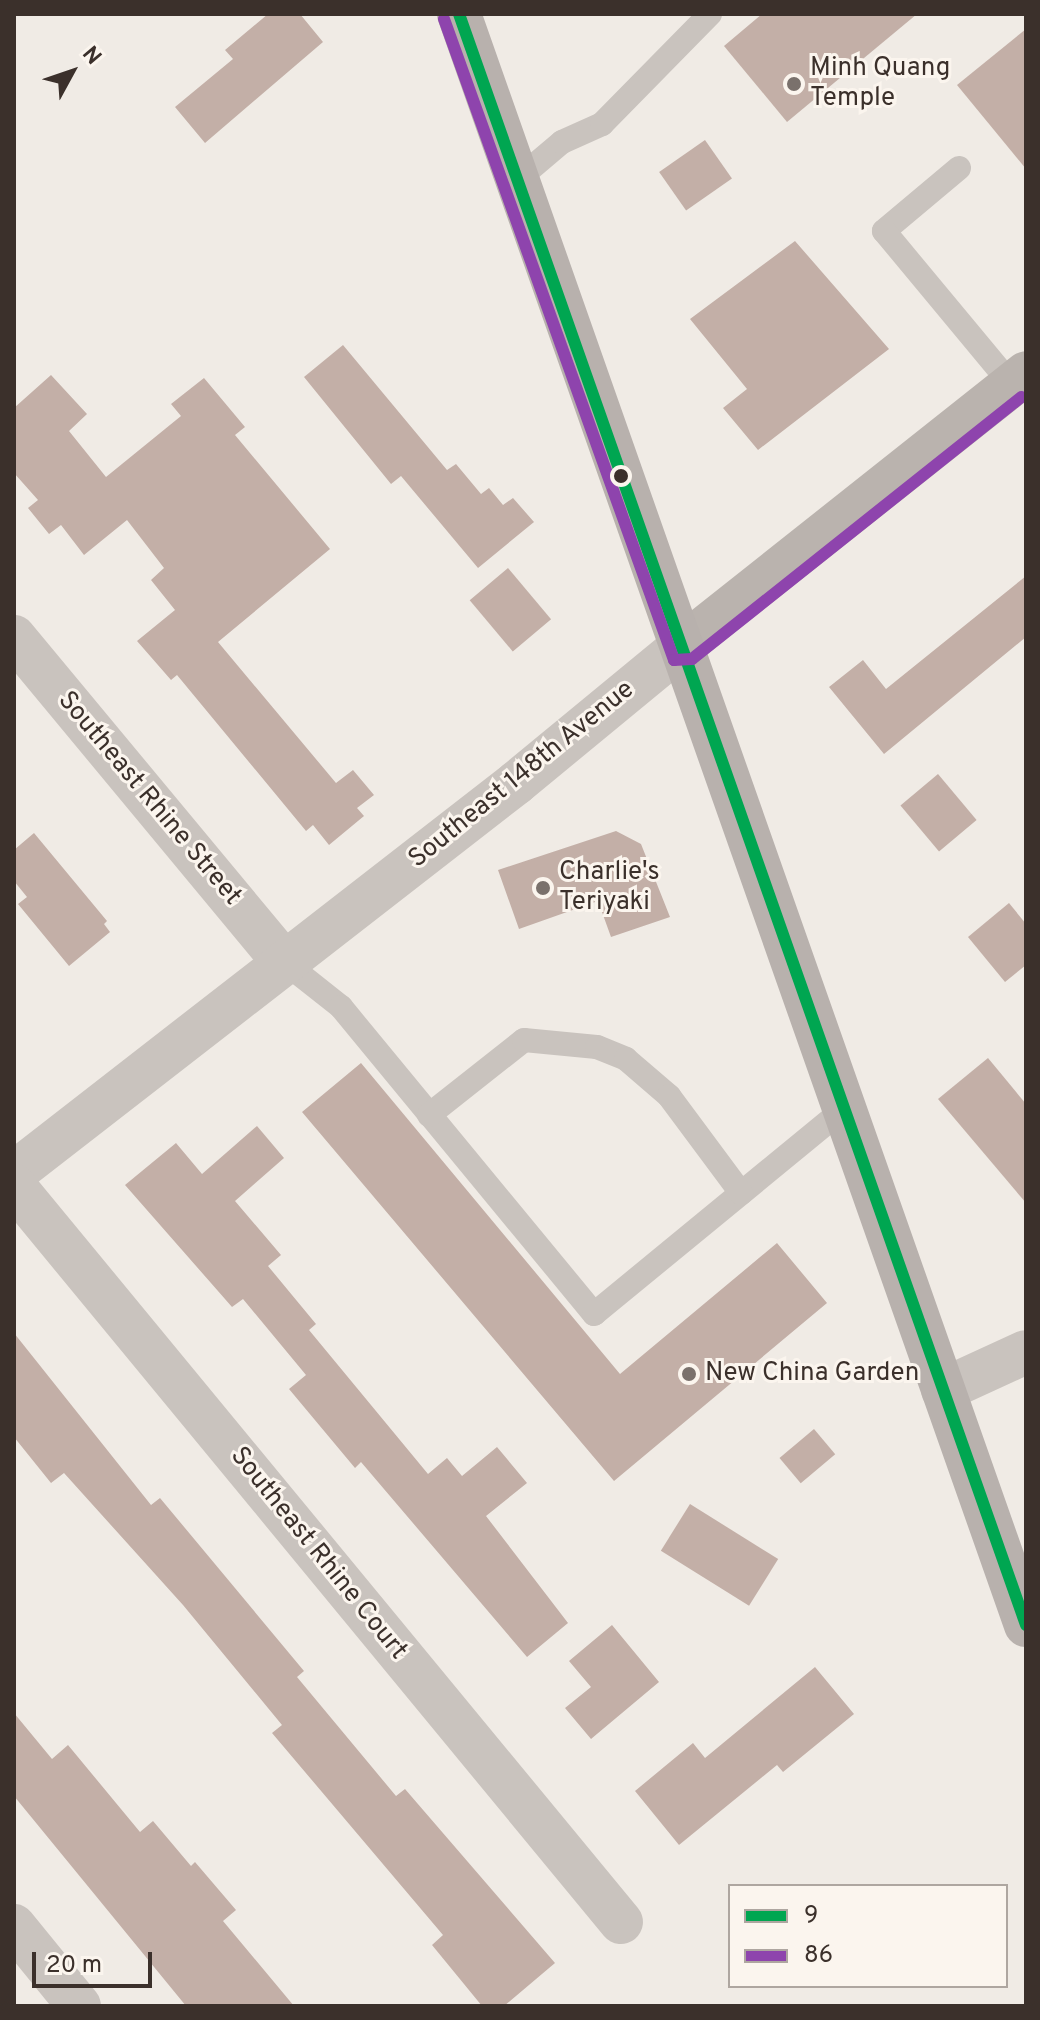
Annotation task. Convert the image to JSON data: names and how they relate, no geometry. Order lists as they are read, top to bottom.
{
  "streets": {
    "main road": ["Southeast 148th Avenue"],
    "street": ["Southeast Rhine Street", "Southeast Rhine Court"]
  },
  "crossings": [
    ["Southeast 148th Avenue", "Southeast Rhine Street"]
  ],
  "places": ["Minh Quang Temple", "Charlie's Teriyaki", "New China Garden"],
  "lines": ["transit line 9", "transit line 86"],
  "legend": ["9", "86"],
  "scale_bar": "20 m",
  "north": "top right"
}
